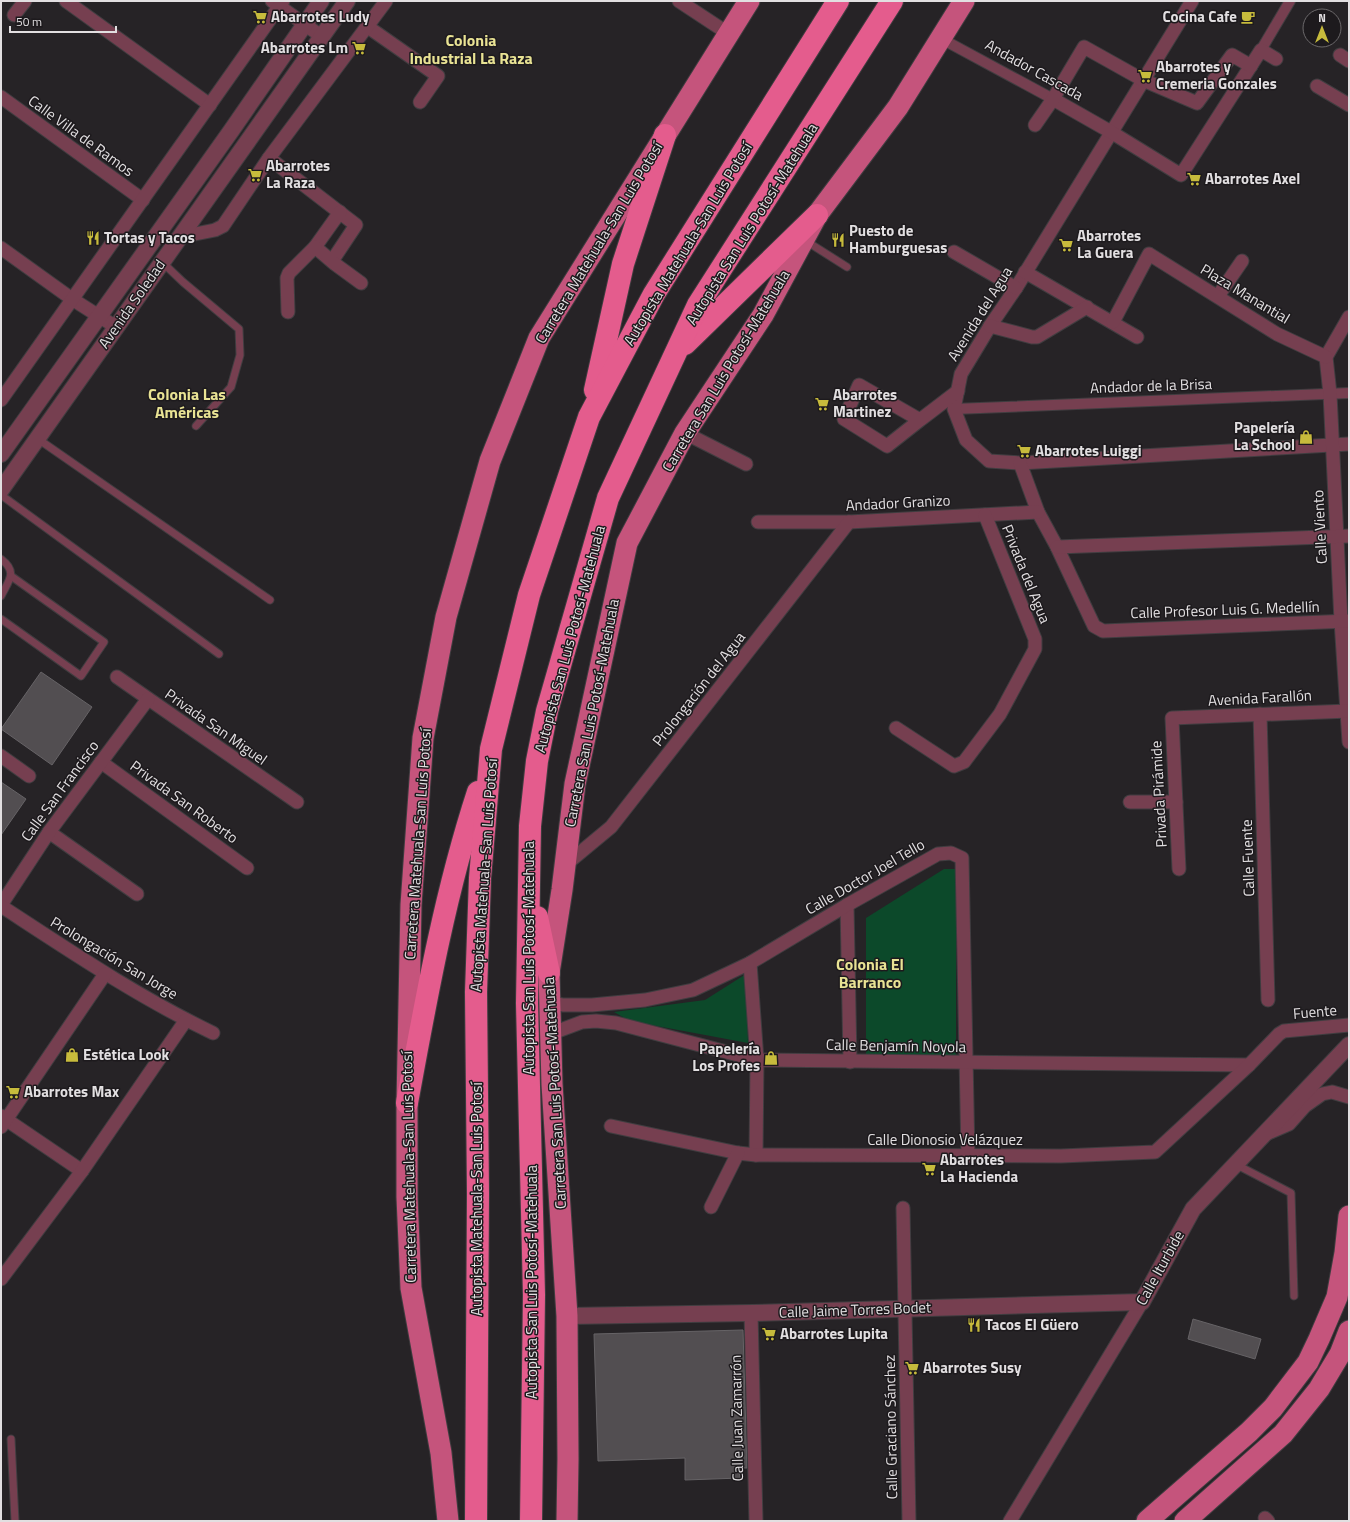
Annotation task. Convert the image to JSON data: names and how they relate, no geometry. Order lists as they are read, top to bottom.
{
  "streets": {
    "highway": ["Autopista San Luis Potosí-Matehuala", "Autopista Matehuala-San Luis Potosí"],
    "main road": ["Carretera Matehuala-San Luis Potosí", "Carretera San Luis Potosí-Matehuala"],
    "street": [
      "Andador Cascada",
      "Calle Villa de Ramos",
      "Plaza Manantial",
      "Avenida Soledad",
      "Avenida del Agua",
      "Andador de la Brisa",
      "Andador Granizo",
      "Calle Viento",
      "Privada del Agua",
      "Calle Profesor Luis G. Medellín",
      "Prolongación del Agua",
      "Avenida Farallón",
      "Privada San Miguel",
      "Calle San Francisco",
      "Privada Pirámide",
      "Privada San Roberto",
      "Calle Fuente",
      "Calle Doctor Joel Tello",
      "Prolongación San Jorge",
      "Fuente",
      "Calle Benjamín Noyola",
      "Calle Dionosio Velázquez",
      "Calle Iturbide",
      "Calle Jaime Torres Bodet",
      "Calle Juan Zamarrón",
      "Calle Graciano Sánchez"
    ]
  },
  "crossings": [
    ["Andador Cascada", "Avenida del Agua"],
    ["Andador Cascada", "Carretera San Luis Potosí-Matehuala"],
    ["Plaza Manantial", "Calle Viento"],
    ["Avenida del Agua", "Andador de la Brisa"],
    ["Carretera San Luis Potosí-Matehuala", "Prolongación del Agua"],
    ["Carretera San Luis Potosí-Matehuala", "Calle Doctor Joel Tello"],
    ["Carretera San Luis Potosí-Matehuala", "Calle Benjamín Noyola"],
    ["Carretera San Luis Potosí-Matehuala", "Calle Jaime Torres Bodet"],
    ["Andador de la Brisa", "Calle Viento"],
    ["Andador Granizo", "Privada del Agua"],
    ["Andador Granizo", "Prolongación del Agua"],
    ["Calle Viento", "Calle Profesor Luis G. Medellín"],
    ["Calle Viento", "Avenida Farallón"],
    ["Avenida Farallón", "Privada Pirámide"],
    ["Avenida Farallón", "Calle Fuente"],
    ["Privada San Miguel", "Calle San Francisco"],
    ["Calle San Francisco", "Privada San Roberto"],
    ["Calle San Francisco", "Prolongación San Jorge"],
    ["Calle Doctor Joel Tello", "Calle Benjamín Noyola"],
    ["Calle Doctor Joel Tello", "Calle Dionosio Velázquez"],
    ["Fuente", "Calle Benjamín Noyola"],
    ["Fuente", "Calle Dionosio Velázquez"],
    ["Calle Benjamín Noyola", "Calle Dionosio Velázquez"],
    ["Calle Iturbide", "Calle Jaime Torres Bodet"],
    ["Calle Jaime Torres Bodet", "Calle Juan Zamarrón"],
    ["Calle Jaime Torres Bodet", "Calle Graciano Sánchez"]
  ],
  "districts": ["Colonia Industrial La Raza", "Colonia Las Américas", "Colonia El Barranco"],
  "places": {
    "supermarket": [
      "Abarrotes Ludy",
      "Abarrotes Lm",
      "Abarrotes y Cremeria Gonzales",
      "Abarrotes La Raza",
      "Abarrotes Axel",
      "Abarrotes La Guera",
      "Abarrotes Martinez",
      "Abarrotes Luiggi",
      "Abarrotes Max",
      "Abarrotes La Hacienda",
      "Abarrotes Lupita",
      "Abarrotes Susy"
    ],
    "cafe": ["Cocina Cafe"],
    "restaurant": ["Tortas y Tacos", "Puesto de Hamburguesas", "Tacos El Güero"],
    "shop": ["Papelería La School", "Estética Look", "Papelería Los Profes"]
  },
  "scale_bar": "50 m",
  "north": "top"
}
